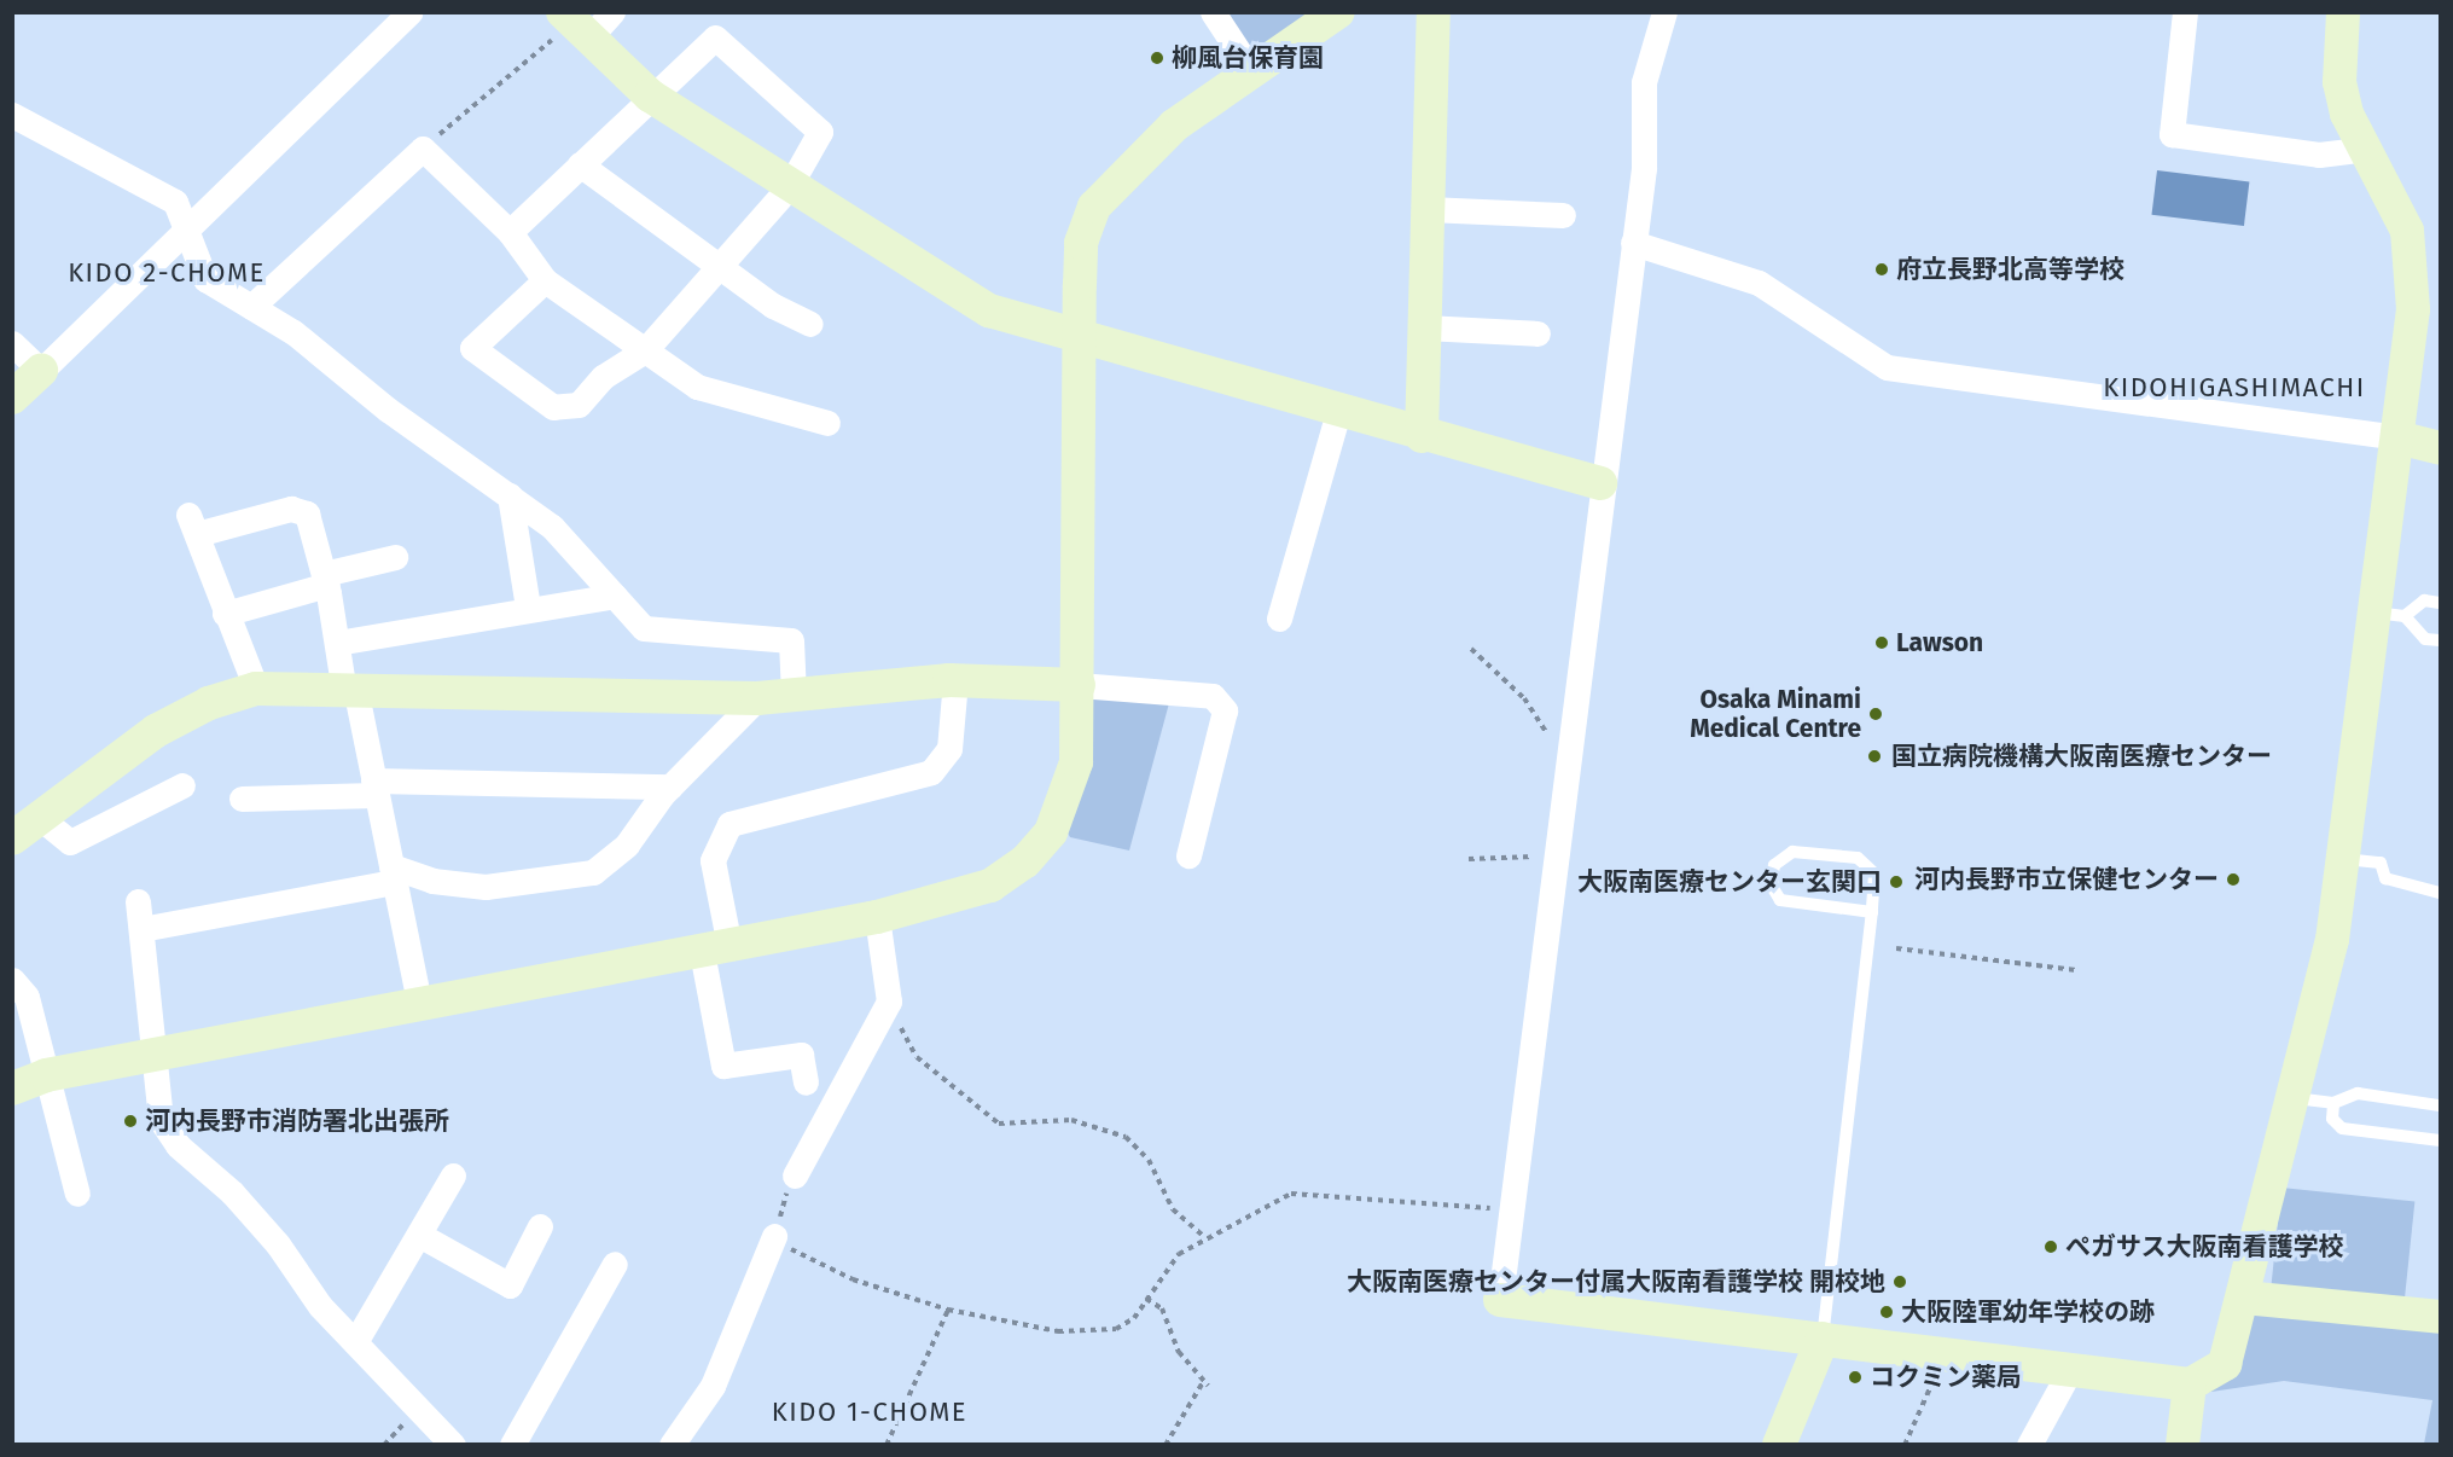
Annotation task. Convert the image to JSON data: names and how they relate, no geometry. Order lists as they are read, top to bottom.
{
  "districts": ["KIDO 2-CHOME", "KIDOHIGASHIMACHI", "KIDO 1-CHOME"],
  "places": [
    "柳風台保育園",
    "府立長野北高等学校",
    "Lawson",
    "Osaka Minami Medical Centre",
    "国立病院機構大阪南医療センター",
    "河内長野市立保健センター",
    "大阪南医療センター玄関口",
    "河内長野市消防署北出張所",
    "ぺガサス大阪南看護学校",
    "大阪南医療センター付属大阪南看護学校 開校地",
    "大阪陸軍幼年学校の跡",
    "コクミン薬局"
  ]
}
